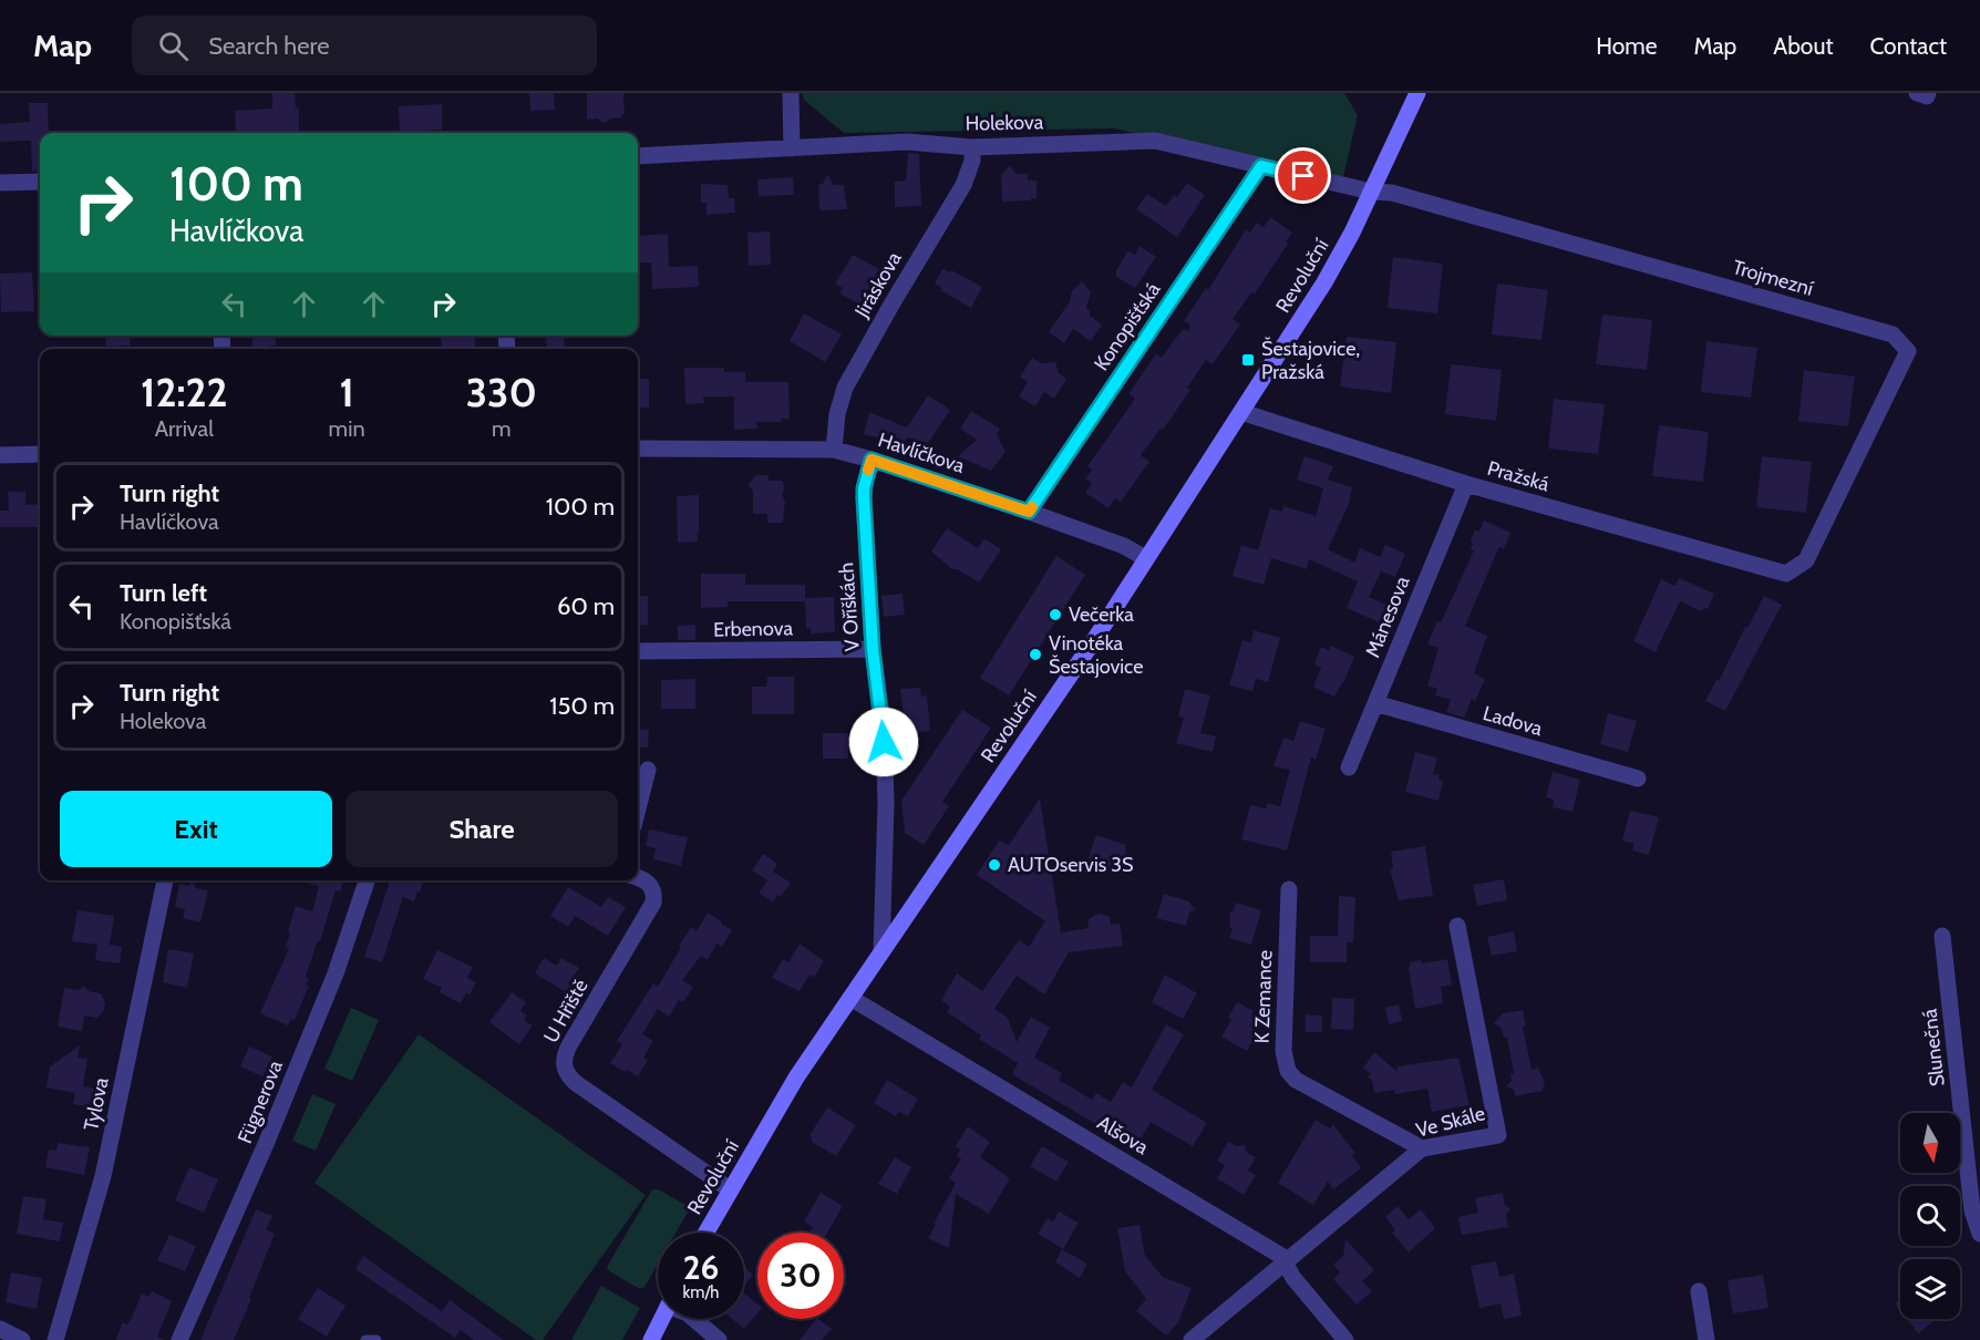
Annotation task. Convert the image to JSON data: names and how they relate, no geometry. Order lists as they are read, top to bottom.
{
  "streets": {
    "street": [
      "Holekova",
      "Revoluční",
      "Trojmezní",
      "Jiráskova",
      "Konopišťská",
      "Havlíčkova",
      "Pražská",
      "V Oříškách",
      "Mánesova",
      "Erbenova",
      "Ladova",
      "K Zemance",
      "U Hřiště",
      "Slunečná",
      "Fügnerova",
      "Tylova",
      "Ve Skále",
      "Alšova"
    ]
  },
  "crossings": [
    ["Holekova", "Revoluční"],
    ["Holekova", "Trojmezní"],
    ["Holekova", "Jiráskova"],
    ["Holekova", "Konopišťská"],
    ["Revoluční", "Trojmezní"],
    ["Revoluční", "Havlíčkova"],
    ["Revoluční", "Pražská"],
    ["Revoluční", "V Oříškách"],
    ["Revoluční", "U Hřiště"],
    ["Revoluční", "Alšova"],
    ["Trojmezní", "Pražská"],
    ["Jiráskova", "Havlíčkova"],
    ["Konopišťská", "Havlíčkova"],
    ["Havlíčkova", "V Oříškách"],
    ["Pražská", "Mánesova"],
    ["V Oříškách", "Erbenova"],
    ["Mánesova", "Ladova"],
    ["K Zemance", "Ve Skále"],
    ["Ve Skále", "Alšova"]
  ],
  "places": {
    "transit": ["Šestajovice, Pražská"],
    "other": ["Večerka", "Vinotéka Šestajovice", "AUTOservis 3S"]
  },
  "north": "bottom",
  "page": {
    "header": "Map",
    "search": "Search here",
    "nav": [
      "Home",
      "Map",
      "About",
      "Contact"
    ],
    "turn": ["100 m", "Havlíčkova"],
    "eta": [
      "12:22",
      "Arrival",
      "1",
      "min",
      "330",
      "m"
    ],
    "list": [
      {
        "name": "Turn right",
        "note": "Havlíčkova",
        "value": "100 m"
      },
      {
        "name": "Turn left",
        "note": "Konopišťská",
        "value": "60 m"
      },
      {
        "name": "Turn right",
        "note": "Holekova",
        "value": "150 m"
      }
    ],
    "buttons": ["Exit", "Share"],
    "speed": "26 km/h",
    "limit": "30"
  }
}
